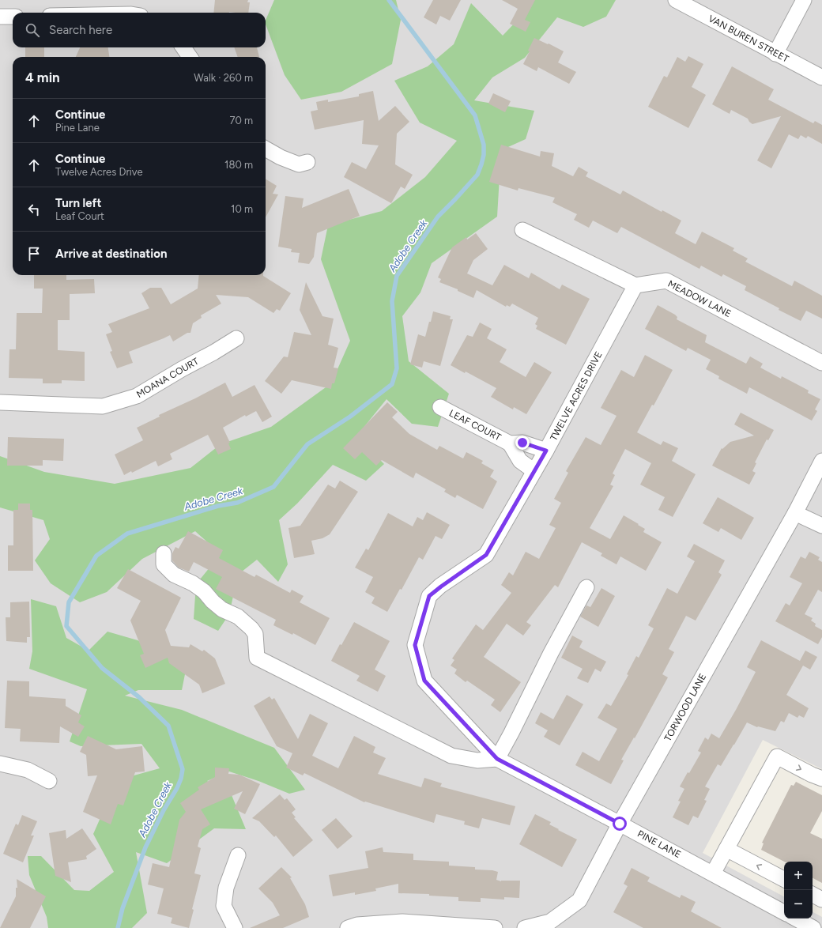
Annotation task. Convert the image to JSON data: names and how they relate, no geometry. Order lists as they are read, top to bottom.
{
  "streets": {
    "street": [
      "VAN BUREN STREET",
      "MEADOW LANE",
      "MOANA COURT",
      "TWELVE ACRES DRIVE",
      "LEAF COURT",
      "TORWOOD LANE",
      "PINE LANE"
    ]
  },
  "crossings": [
    ["MEADOW LANE", "TWELVE ACRES DRIVE"],
    ["TWELVE ACRES DRIVE", "LEAF COURT"],
    ["TWELVE ACRES DRIVE", "PINE LANE"],
    ["TORWOOD LANE", "PINE LANE"]
  ],
  "water": ["Adobe Creek"],
  "page": {
    "search": "Search here",
    "heading": ["4 min", "Walk · 260 m"],
    "list": [
      ["Continue", "Pine Lane", "70 m"],
      ["Continue", "Twelve Acres Drive", "180 m"],
      ["Turn left", "Leaf Court", "10 m"],
      "Arrive at destination"
    ],
    "map_buttons": ["+", "−"]
  }
}
